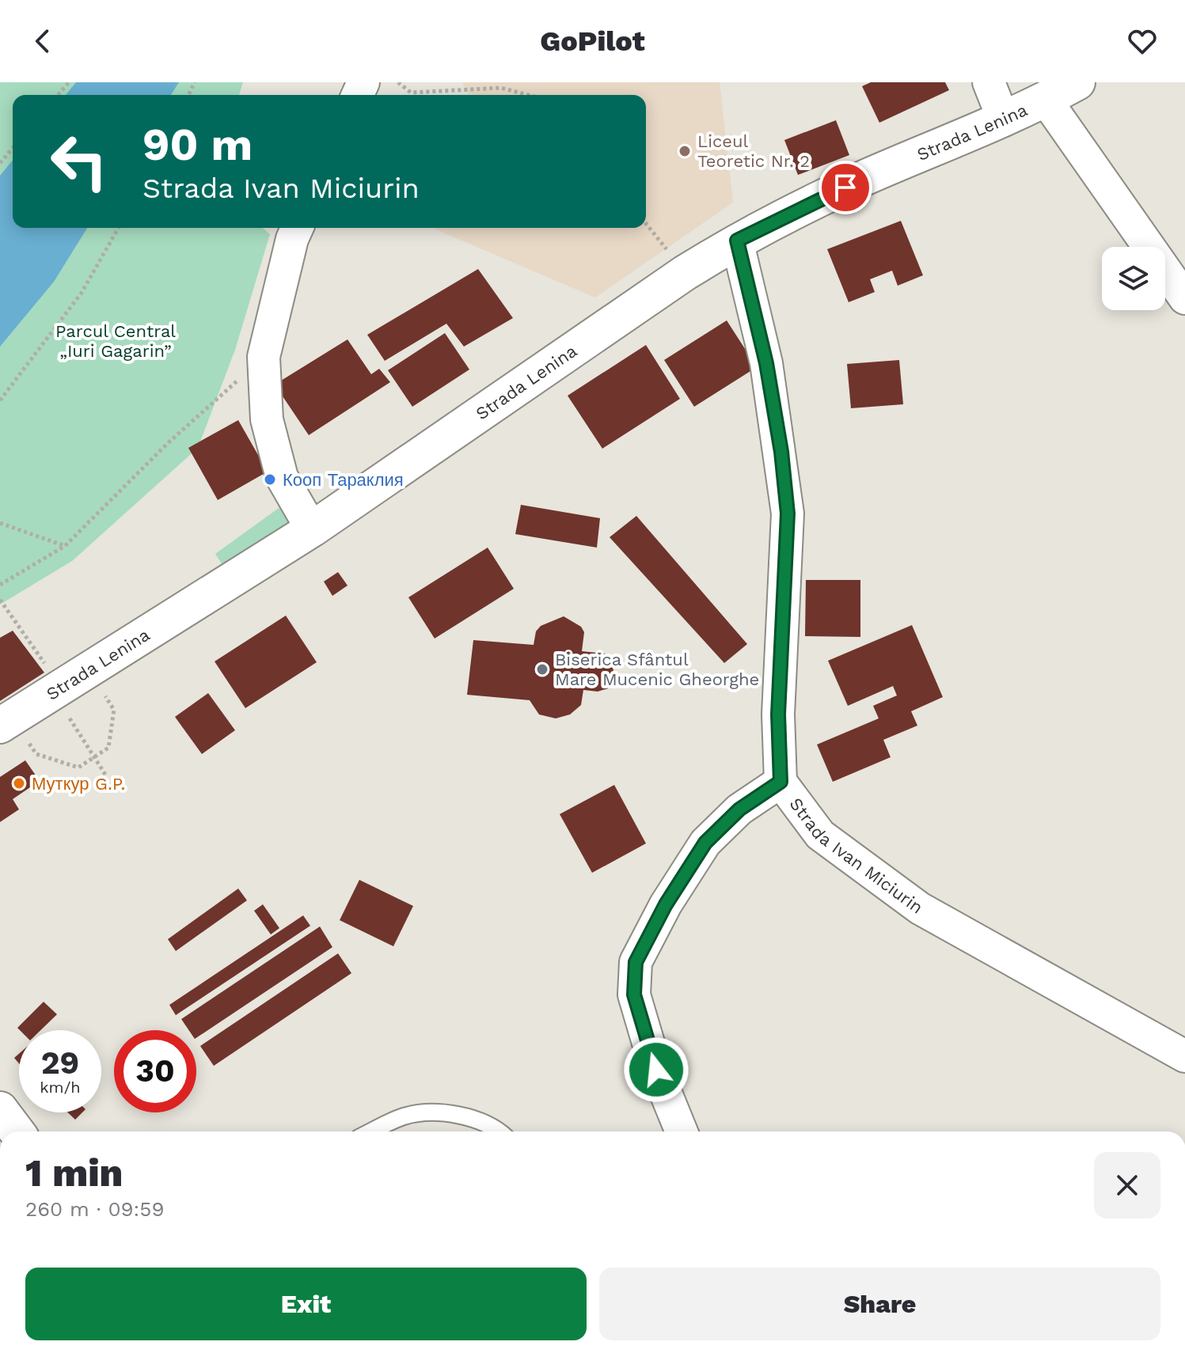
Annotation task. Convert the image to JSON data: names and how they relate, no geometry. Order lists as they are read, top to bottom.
{
  "streets": {
    "street": ["Strada Lenina", "Strada Ivan Miciurin"]
  },
  "crossings": [
    ["Strada Lenina", "Strada Ivan Miciurin"]
  ],
  "parks": ["Parcul Central „Iuri Gagarin”"],
  "places": [
    "Liceul Teoretic Nr. 2",
    "Кооп Тараклия",
    "Biserica Sfântul Mare Mucenic Gheorghe",
    "Муткур G.P."
  ],
  "page": {
    "header": "GoPilot",
    "turn": ["90 m", "Strada Ivan Miciurin"],
    "speed": "29 km/h",
    "limit": "30",
    "heading": ["1 min", "260 m · 09:59"],
    "buttons": ["Exit", "Share"]
  }
}
